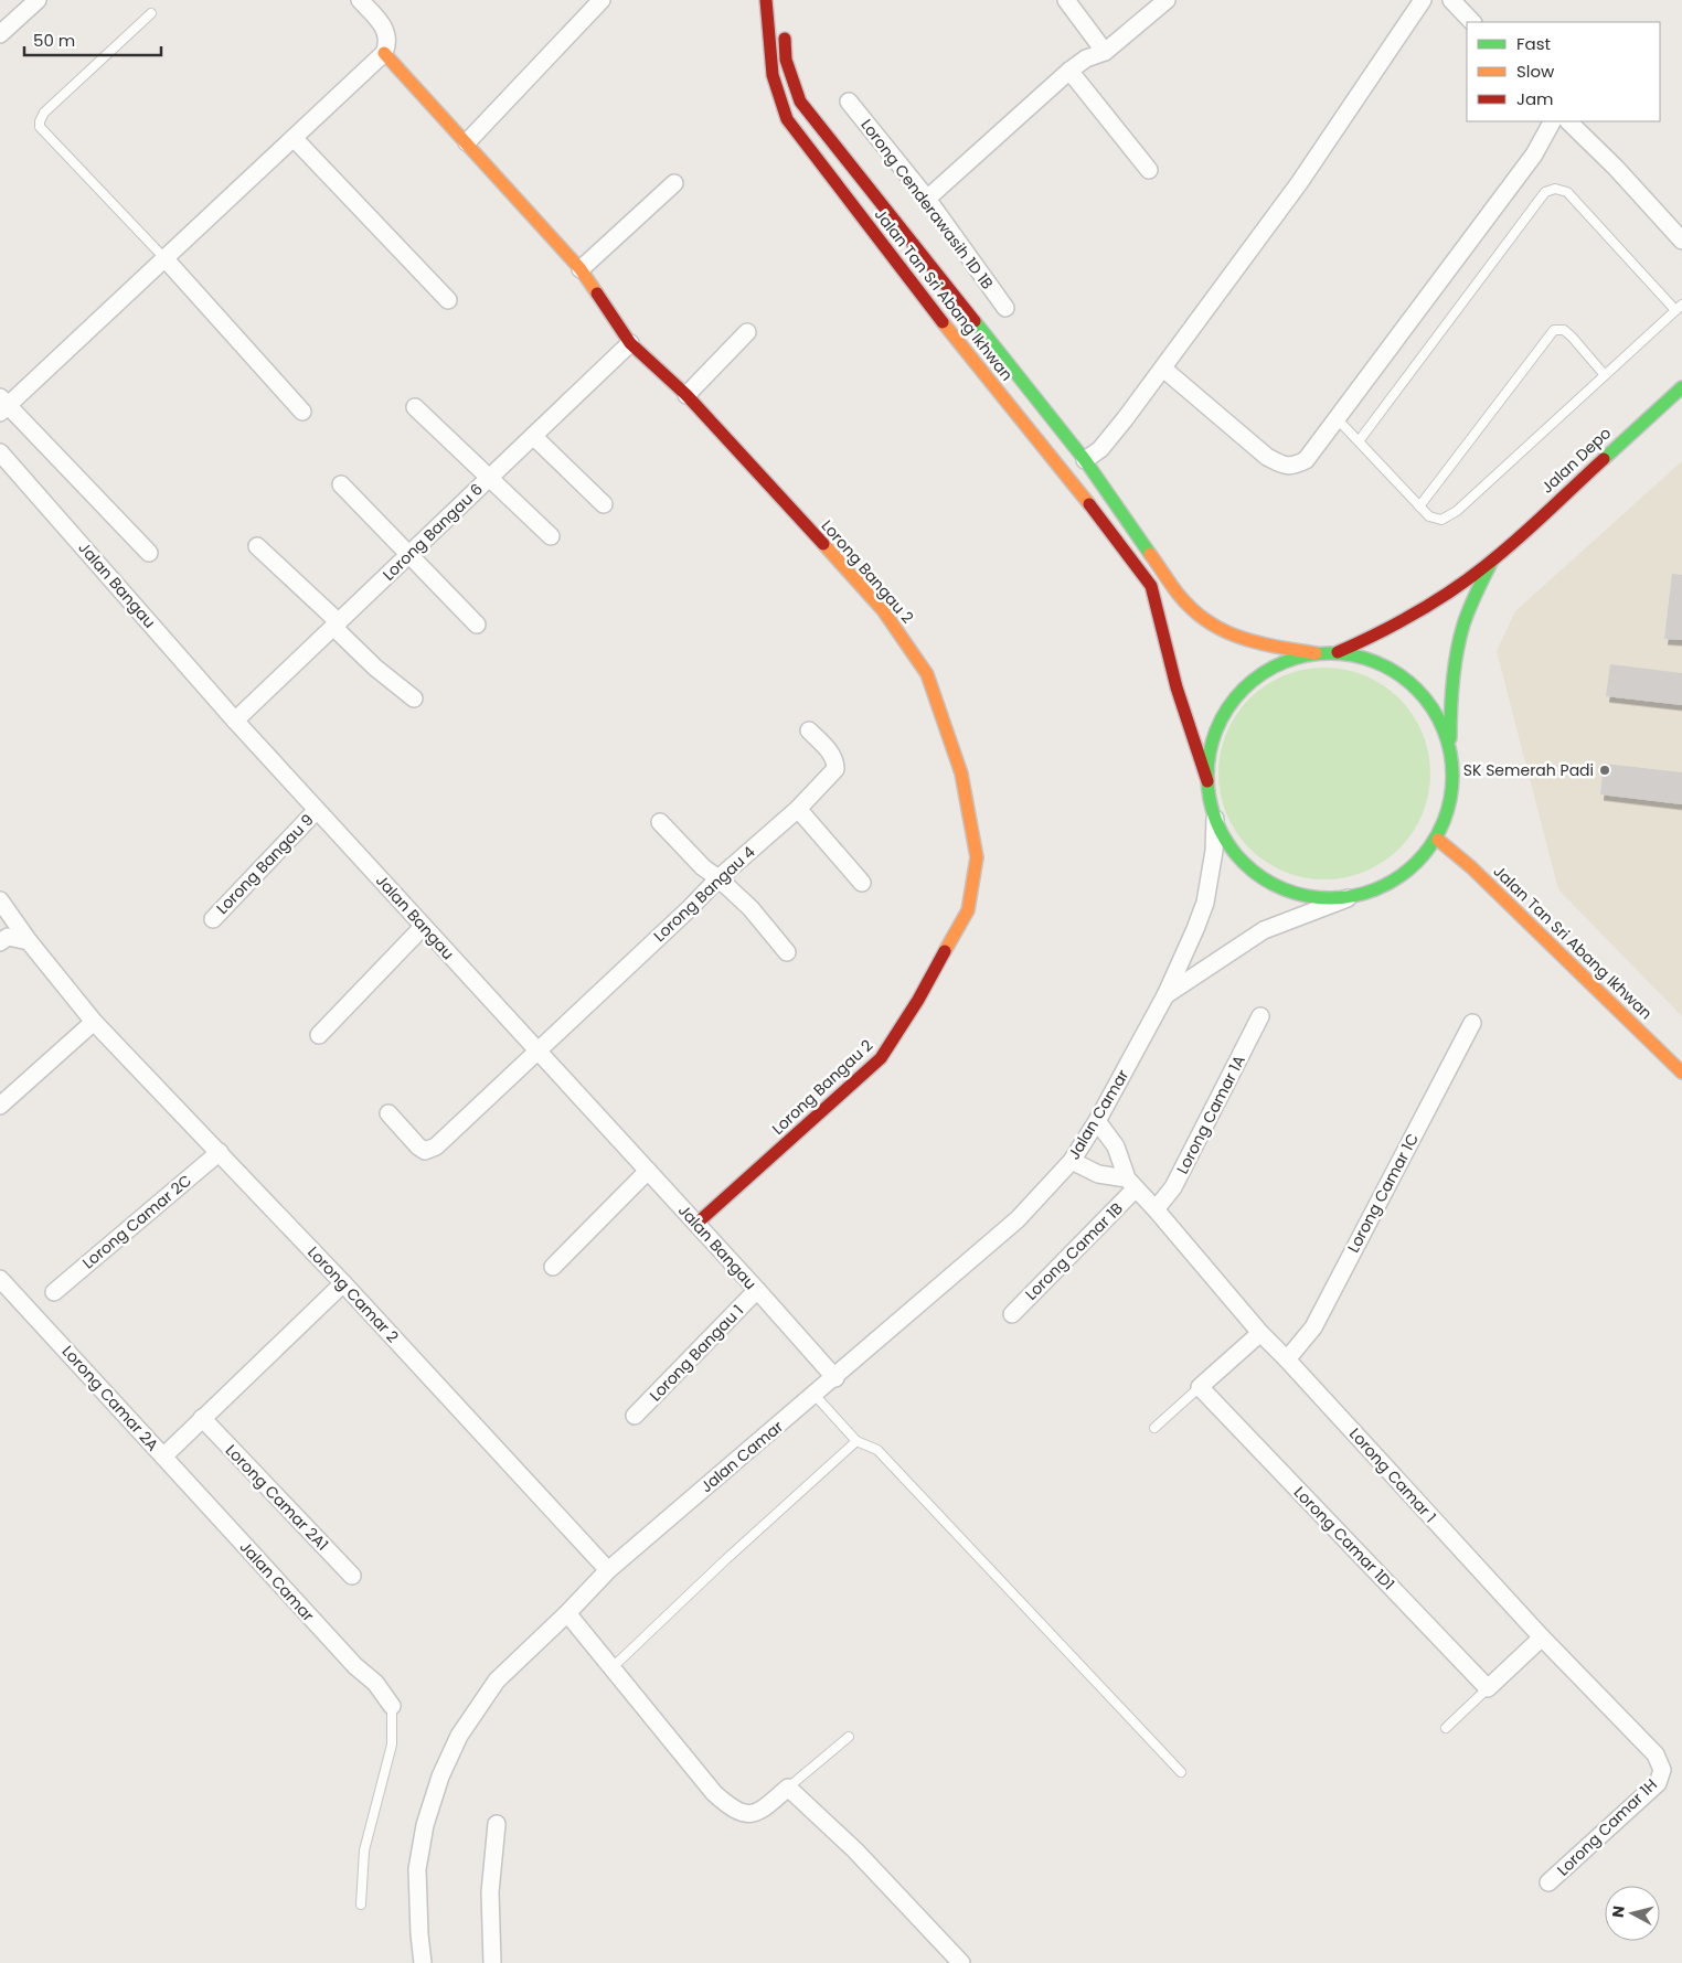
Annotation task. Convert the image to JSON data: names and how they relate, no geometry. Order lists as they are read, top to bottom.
{
  "streets": {
    "street": [
      "Lorong Cenderawasih 1D 1B",
      "Jalan Tan Sri Abang Ikhwan",
      "Jalan Depo",
      "Lorong Bangau 6",
      "Lorong Bangau 2",
      "Jalan Bangau",
      "Lorong Bangau 9",
      "Lorong Bangau 4",
      "Jalan Camar",
      "Lorong Camar 1A",
      "Lorong Camar 1C",
      "Lorong Camar 2C",
      "Lorong Camar 1B",
      "Lorong Camar 2",
      "Lorong Bangau 1",
      "Lorong Camar 2A",
      "Lorong Camar 1",
      "Lorong Camar 2A1",
      "Lorong Camar 1D1",
      "Lorong Camar 1H"
    ]
  },
  "crossings": [
    ["Lorong Bangau 6", "Lorong Bangau 2"],
    ["Lorong Bangau 6", "Jalan Bangau"],
    ["Lorong Bangau 2", "Jalan Bangau"],
    ["Jalan Bangau", "Lorong Bangau 9"],
    ["Jalan Bangau", "Lorong Bangau 4"],
    ["Jalan Bangau", "Jalan Camar"],
    ["Jalan Bangau", "Lorong Bangau 1"],
    ["Jalan Camar", "Lorong Camar 2"],
    ["Jalan Camar", "Lorong Camar 2A"],
    ["Jalan Camar", "Lorong Camar 1"],
    ["Lorong Camar 1A", "Lorong Camar 1"],
    ["Lorong Camar 1C", "Lorong Camar 1"],
    ["Lorong Camar 2C", "Lorong Camar 2"],
    ["Lorong Camar 1B", "Lorong Camar 1"],
    ["Lorong Camar 2", "Lorong Camar 2A"],
    ["Lorong Camar 2A", "Lorong Camar 2A1"],
    ["Lorong Camar 1", "Lorong Camar 1H"]
  ],
  "places": ["SK Semerah Padi"],
  "legend": ["Fast", "Slow", "Jam"],
  "scale_bar": "50 m",
  "north": "left"
}
